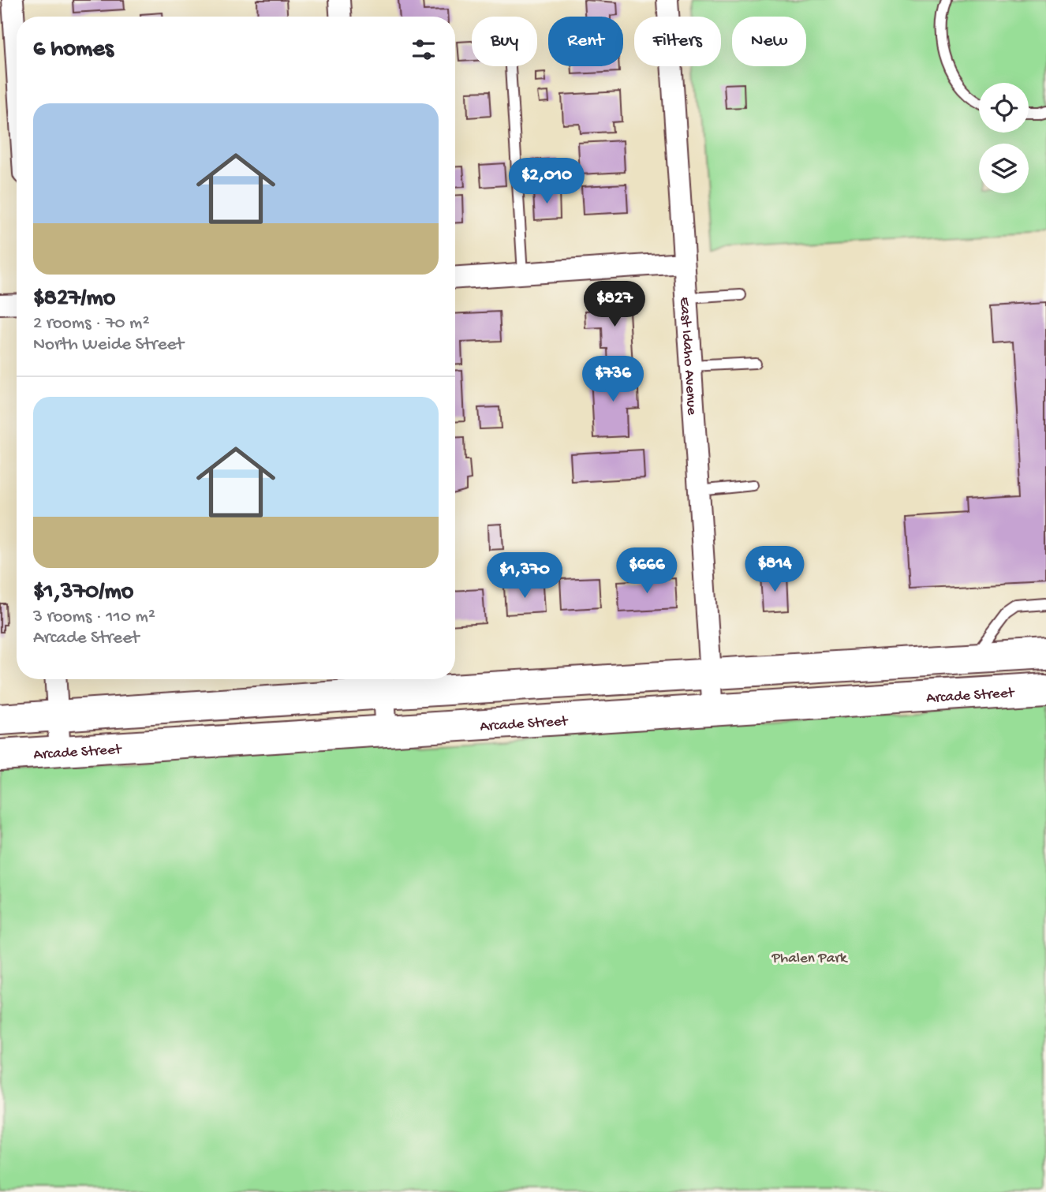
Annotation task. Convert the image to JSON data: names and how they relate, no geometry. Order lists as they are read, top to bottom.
{
  "streets": {
    "main road": ["Arcade Street"],
    "street": ["East Idaho Avenue"]
  },
  "crossings": [
    ["East Idaho Avenue", "Arcade Street"]
  ],
  "parks": ["Phalen Park"],
  "page": {
    "chip": [
      "Buy",
      "Rent",
      "Filters",
      "New"
    ],
    "heading": "6 homes",
    "list": [
      {
        "name": "$827/mo",
        "note": "2 rooms · 70 m² · North Weide Street"
      },
      {
        "name": "$1,370/mo",
        "note": "3 rooms · 110 m² · Arcade Street"
      }
    ],
    "price": [
      "$2,010",
      "$827",
      "$736",
      "$814",
      "$666",
      "$1,370"
    ]
  }
}
